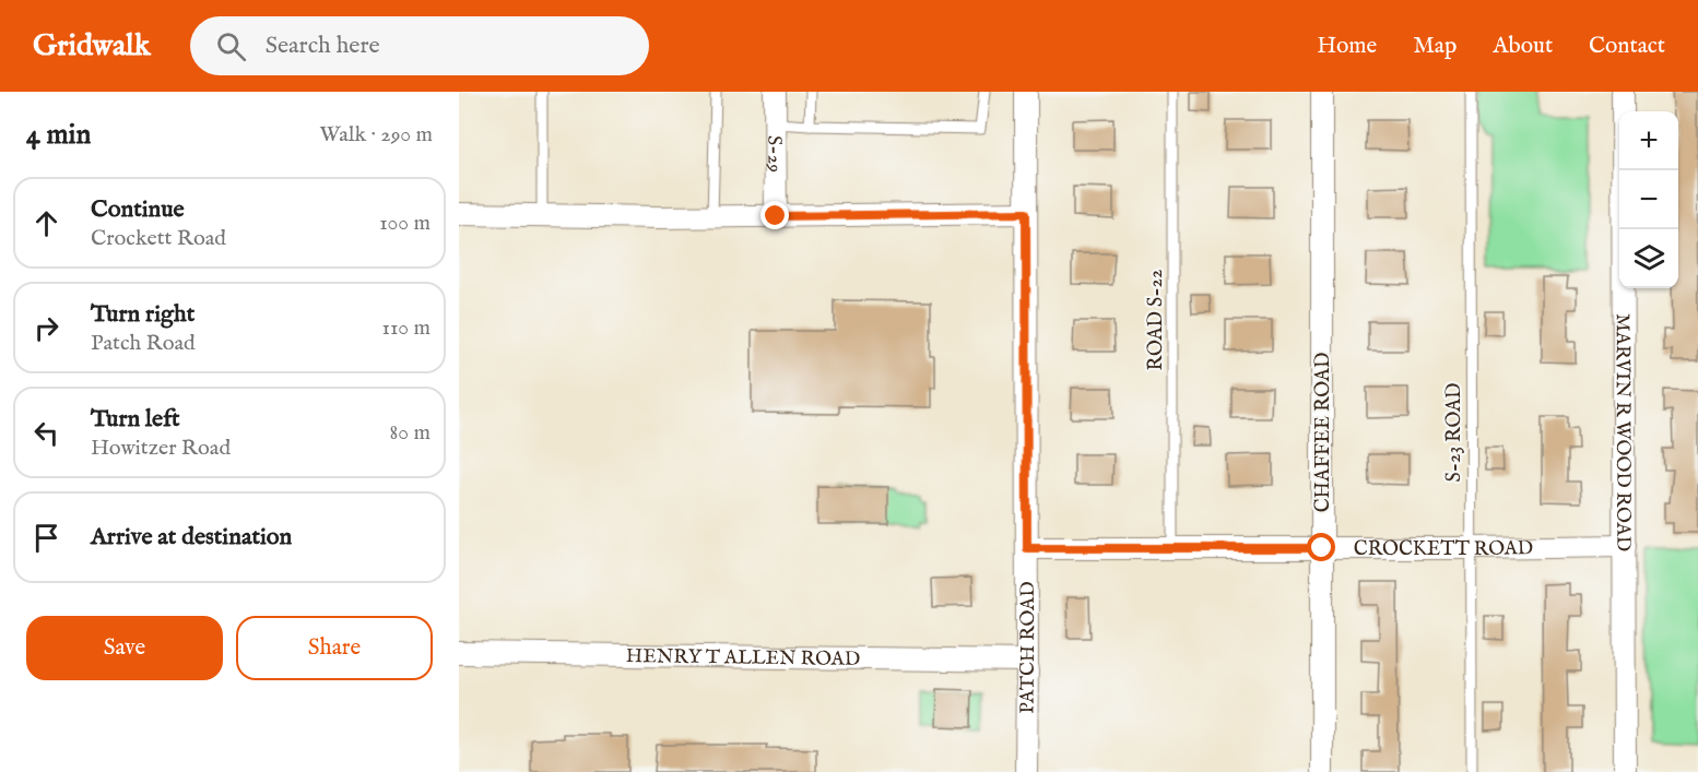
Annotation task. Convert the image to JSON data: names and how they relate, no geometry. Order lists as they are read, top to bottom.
{
  "streets": {
    "street": [
      "S-29",
      "MARVIN R WOOD ROAD",
      "CHAFFEE ROAD",
      "CROCKETT ROAD",
      "PATCH ROAD",
      "HENRY T ALLEN ROAD"
    ],
    "lane": ["ROAD S-22", "S-23 ROAD"]
  },
  "crossings": [
    ["ROAD S-22", "CROCKETT ROAD"],
    ["MARVIN R WOOD ROAD", "CROCKETT ROAD"],
    ["CHAFFEE ROAD", "CROCKETT ROAD"],
    ["S-23 ROAD", "CROCKETT ROAD"],
    ["CROCKETT ROAD", "PATCH ROAD"],
    ["PATCH ROAD", "HENRY T ALLEN ROAD"]
  ],
  "page": {
    "header": "Gridwalk",
    "search": "Search here",
    "nav": [
      "Home",
      "Map",
      "About",
      "Contact"
    ],
    "heading": ["4 min", "Walk · 290 m"],
    "map_buttons": ["+", "−"],
    "list": [
      ["Continue", "Crockett Road", "100 m"],
      ["Turn right", "Patch Road", "110 m"],
      ["Turn left", "Howitzer Road", "80 m"],
      "Arrive at destination"
    ],
    "buttons": ["Save", "Share"]
  }
}
